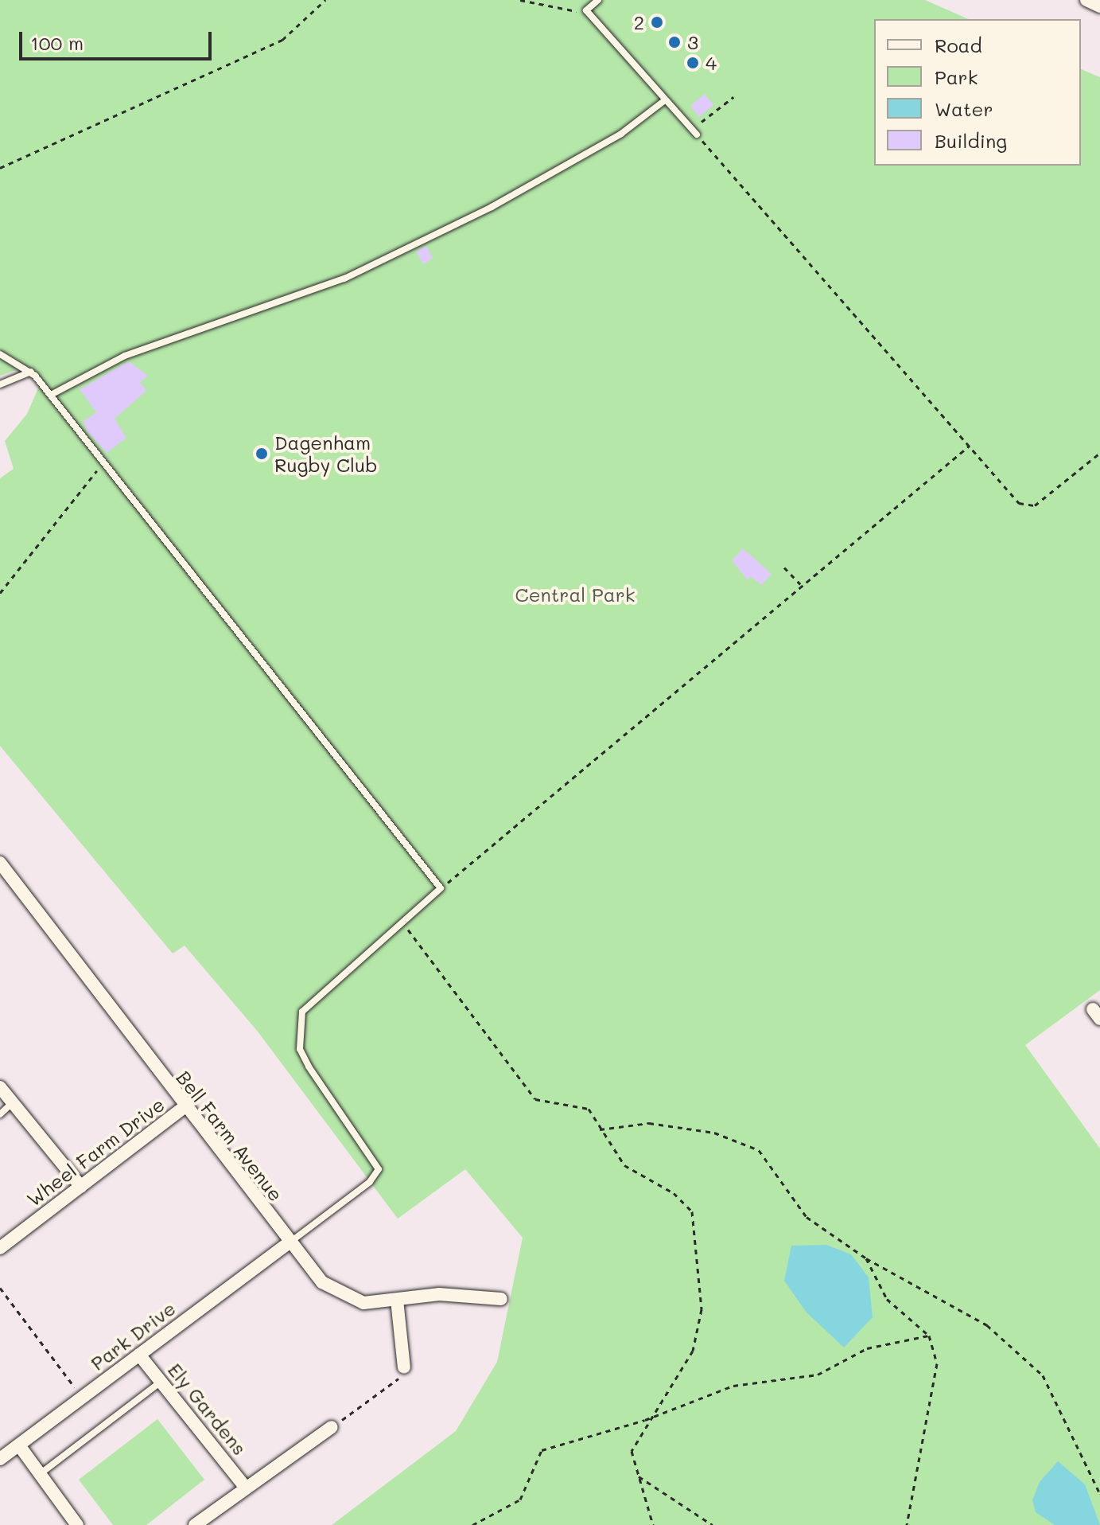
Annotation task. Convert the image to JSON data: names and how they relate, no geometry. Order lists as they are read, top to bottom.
{
  "streets": {
    "street": [
      "Bell Farm Avenue",
      "Wheel Farm Drive",
      "Park Drive",
      "Ely Gardens"
    ]
  },
  "crossings": [
    ["Bell Farm Avenue", "Wheel Farm Drive"],
    ["Bell Farm Avenue", "Park Drive"],
    ["Park Drive", "Ely Gardens"]
  ],
  "parks": ["Central Park"],
  "places": [
    "2",
    "3",
    "4",
    "Dagenham Rugby Club"
  ],
  "legend": [
    "Road",
    "Park",
    "Water",
    "Building"
  ],
  "scale_bar": "100 m"
}
